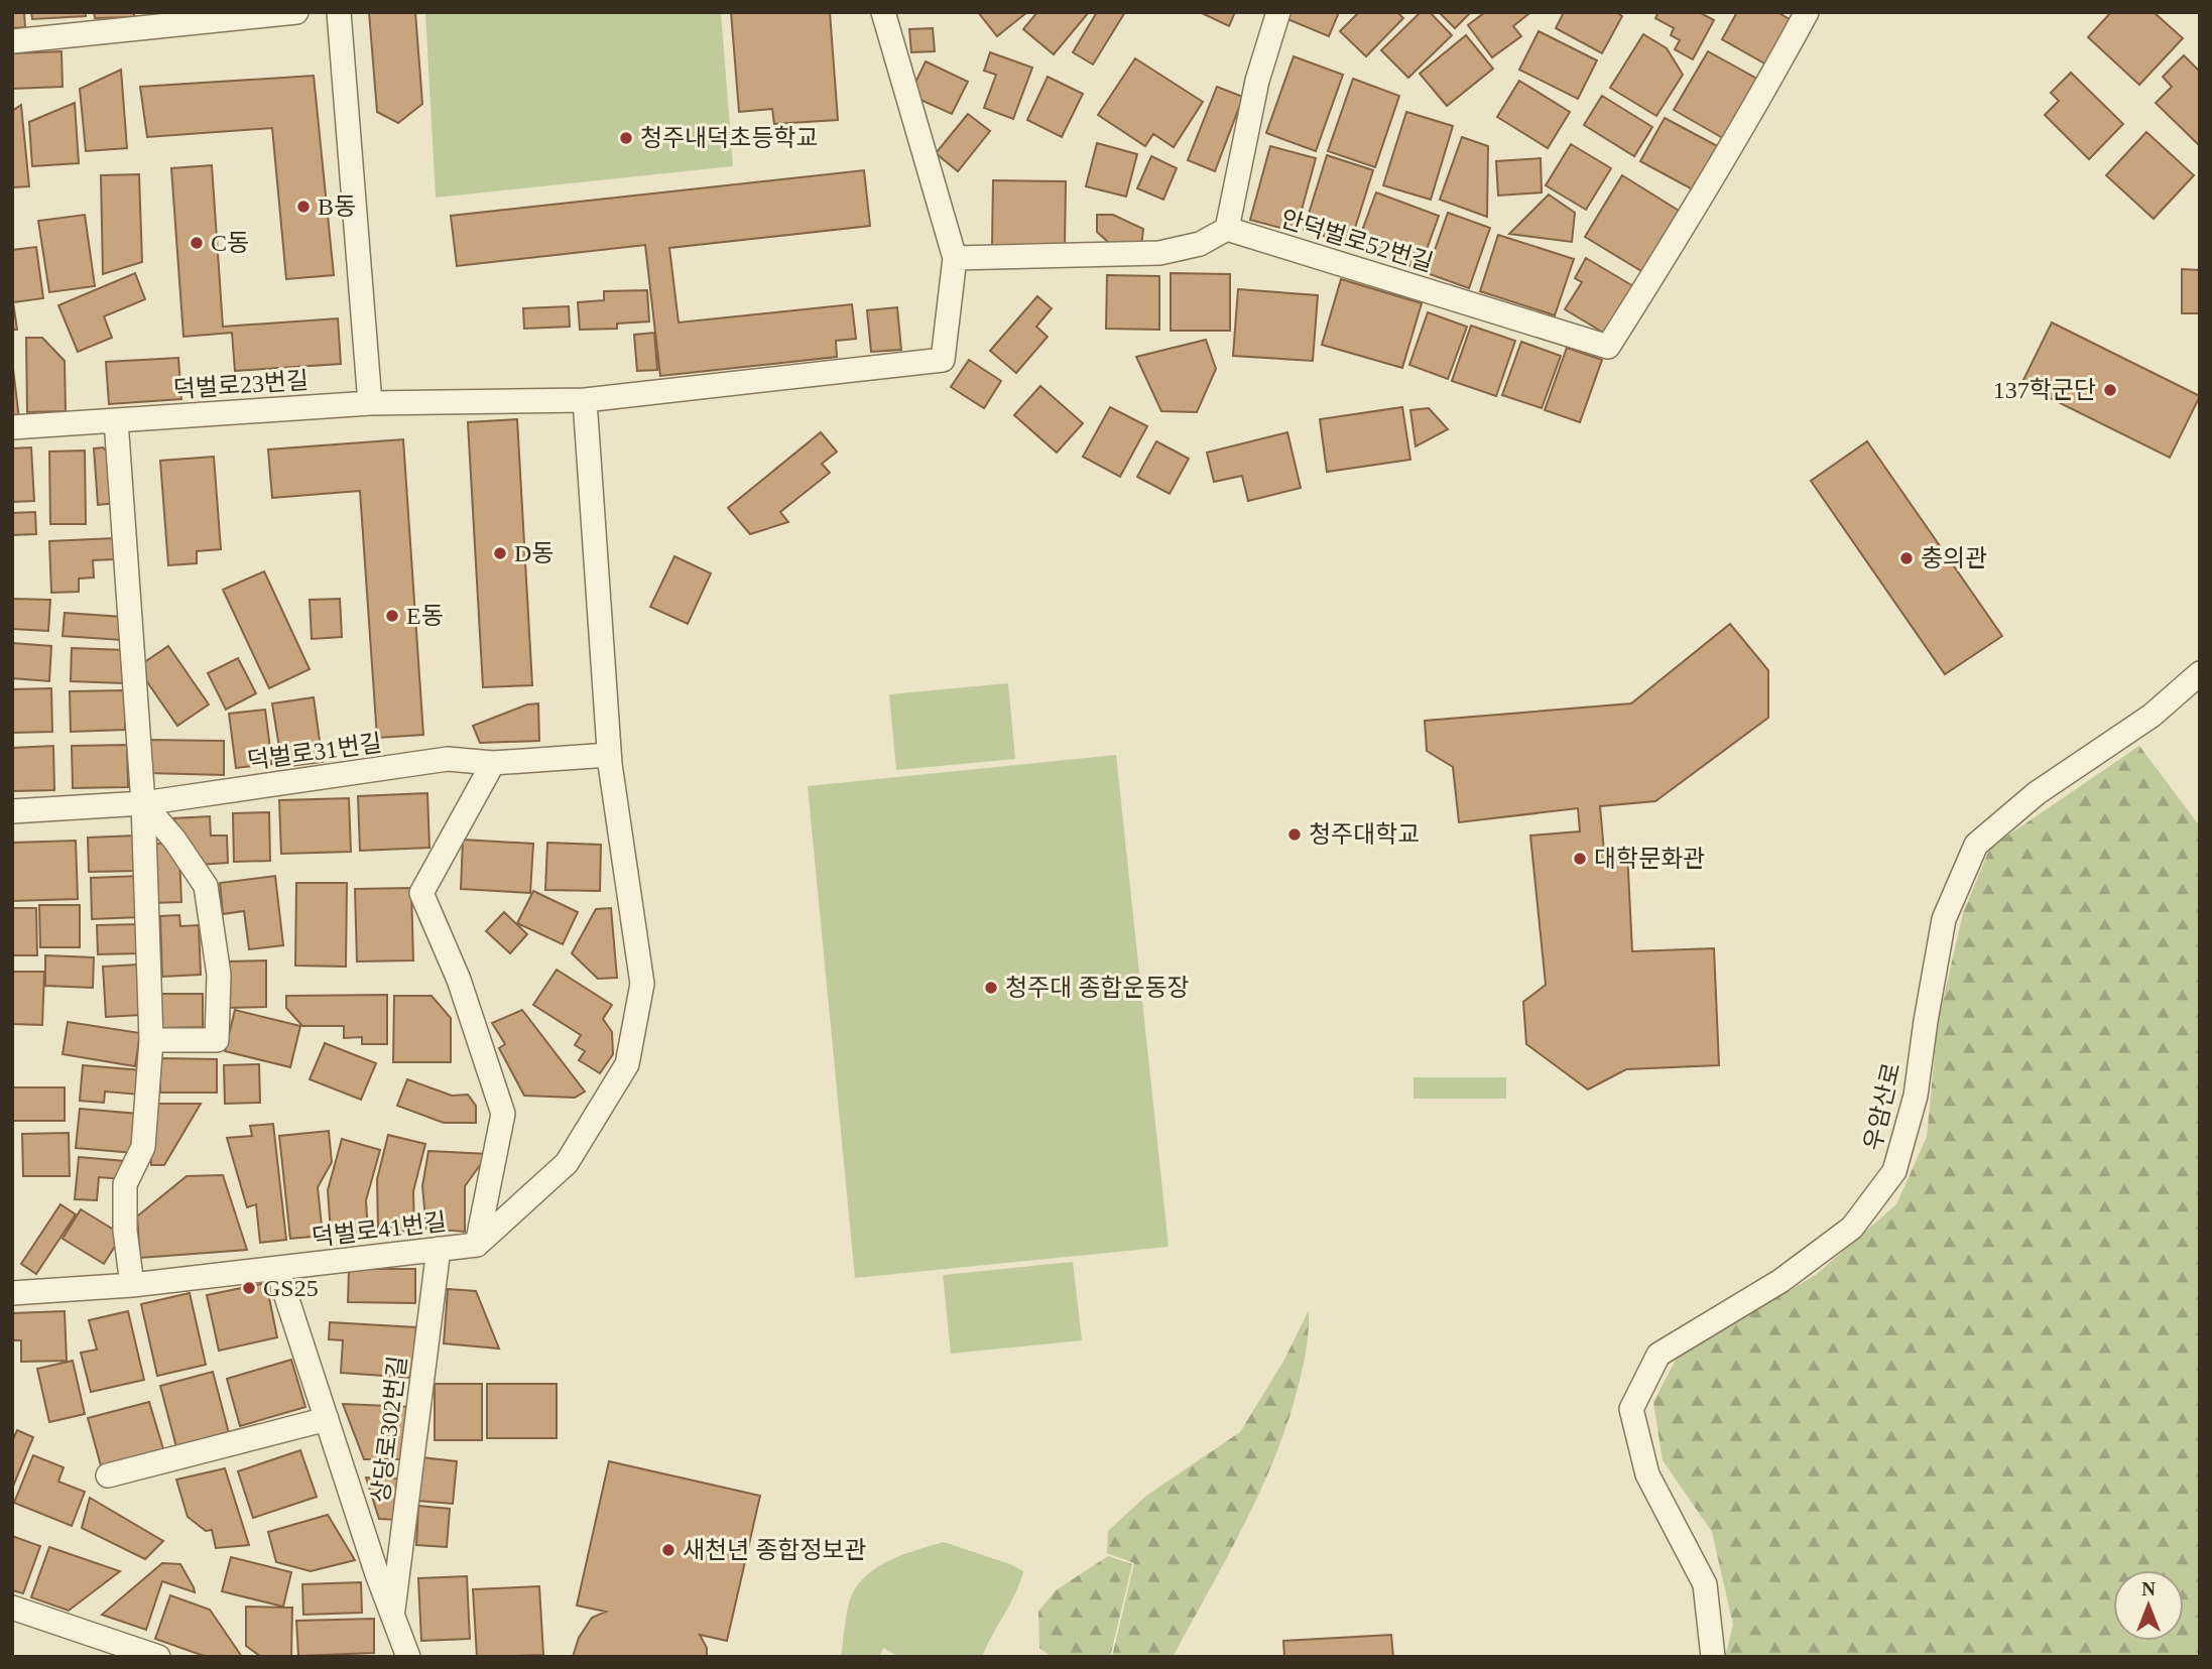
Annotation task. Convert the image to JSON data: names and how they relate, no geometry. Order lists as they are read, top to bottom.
{
  "streets": {
    "street": [
      "안덕벌로52번길",
      "덕벌로23번길",
      "덕벌로31번길",
      "우암산로",
      "덕벌로41번길",
      "상당로302번길"
    ]
  },
  "crossings": [
    ["덕벌로31번길", "덕벌로41번길"],
    ["덕벌로41번길", "상당로302번길"]
  ],
  "places": [
    "청주내덕초등학교",
    "B동",
    "C동",
    "137학군단",
    "D동",
    "충의관",
    "E동",
    "청주대학교",
    "대학문화관",
    "청주대 종합운동장",
    "GS25",
    "새천년 종합정보관"
  ],
  "north": "top"
}
